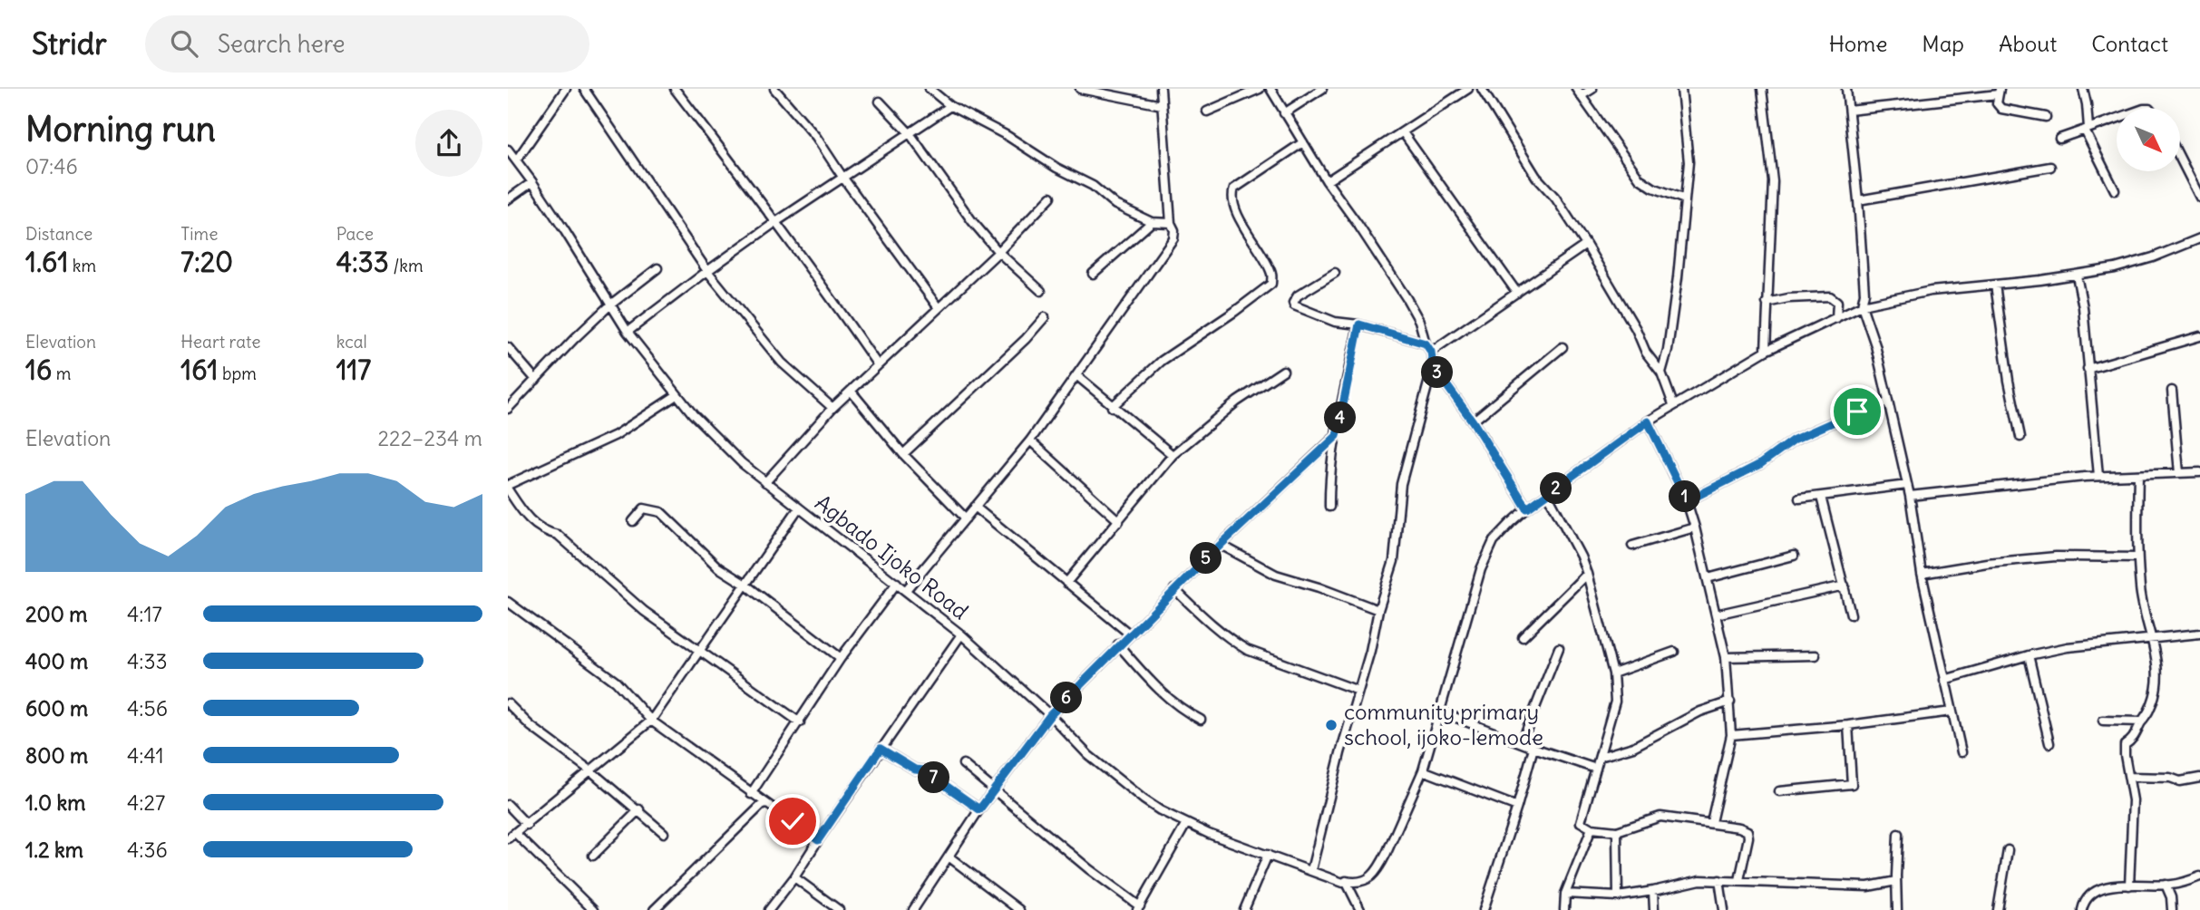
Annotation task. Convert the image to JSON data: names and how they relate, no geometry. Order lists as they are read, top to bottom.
{
  "streets": {
    "street": ["Agbado Ijoko Road"]
  },
  "places": ["community primary school, ijoko-lemode"],
  "north": "bottom right",
  "page": {
    "header": "Stridr",
    "search": "Search here",
    "nav": [
      "Home",
      "Map",
      "About",
      "Contact"
    ],
    "heading": ["Morning run", "07:46"],
    "stats": [
      ["Distance", "1.61 km"],
      ["Time", "7:20"],
      ["Pace", "4:33 /km"],
      ["Elevation", "16 m"],
      ["Heart rate", "161 bpm"],
      ["kcal", "117"]
    ],
    "pins": [
      "3",
      "4",
      "2",
      "1",
      "5",
      "6",
      "7"
    ],
    "chart": ["Elevation", "222–234 m"],
    "list": [
      {
        "name": "200 m",
        "note": "4:17"
      },
      {
        "name": "400 m",
        "note": "4:33"
      },
      {
        "name": "600 m",
        "note": "4:56"
      },
      {
        "name": "800 m",
        "note": "4:41"
      },
      {
        "name": "1.0 km",
        "note": "4:27"
      },
      {
        "name": "1.2 km",
        "note": "4:36"
      }
    ]
  }
}
